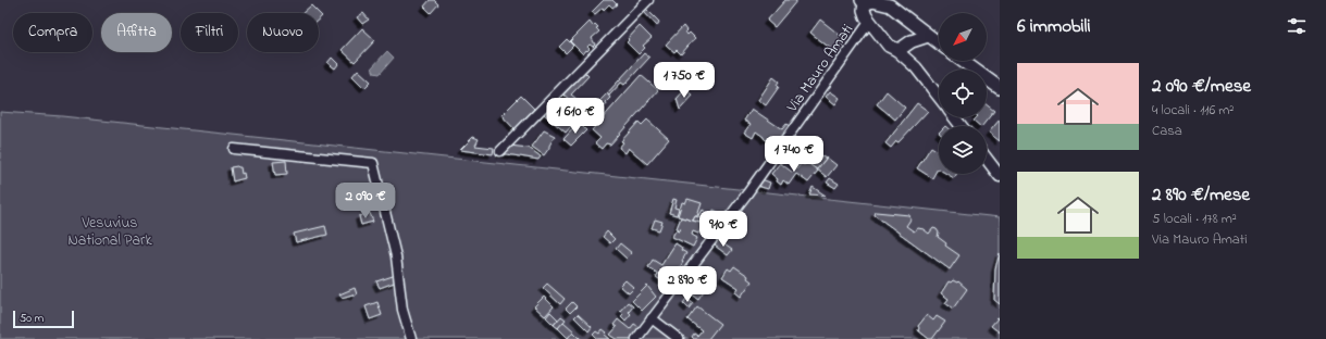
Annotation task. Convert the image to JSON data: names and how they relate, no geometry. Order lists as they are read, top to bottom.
{
  "streets": {
    "street": ["Via Mauro Amati"]
  },
  "parks": ["Vesuvius National Park"],
  "scale_bar": "50 m",
  "north": "bottom left",
  "page": {
    "heading": "6 immobili",
    "chip": [
      "Compra",
      "Affitta",
      "Filtri",
      "Nuovo"
    ],
    "list": [
      {
        "name": "2 090 €/mese",
        "note": "4 locali · 116 m² · Casa"
      },
      {
        "name": "2 890 €/mese",
        "note": "5 locali · 178 m² · Via Mauro Amati"
      }
    ],
    "price": [
      "1 750 €",
      "1 610 €",
      "1 740 €",
      "2 090 €",
      "910 €",
      "2 890 €"
    ],
    "scale": "50 m"
  }
}
